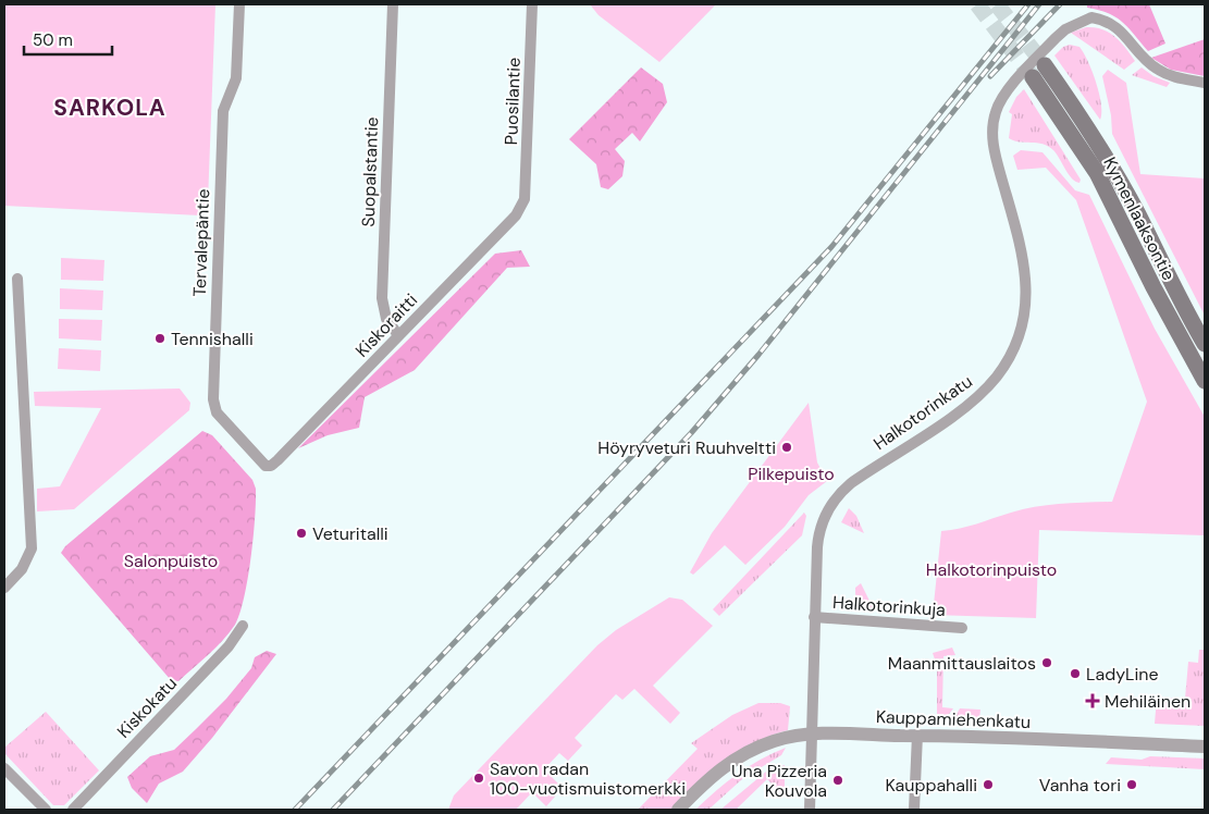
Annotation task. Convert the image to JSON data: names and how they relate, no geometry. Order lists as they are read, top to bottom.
{
  "streets": {
    "main road": ["Kymenlaaksontie"],
    "street": [
      "Puosilantie",
      "Suopalstantie",
      "Tervalepäntie",
      "Kiskoraitti",
      "Halkotorinkatu",
      "Halkotorinkuja",
      "Kiskokatu",
      "Kauppamiehenkatu"
    ]
  },
  "crossings": [
    ["Puosilantie", "Kiskoraitti"],
    ["Suopalstantie", "Kiskoraitti"],
    ["Tervalepäntie", "Kiskoraitti"],
    ["Halkotorinkatu", "Halkotorinkuja"],
    ["Halkotorinkatu", "Kauppamiehenkatu"]
  ],
  "districts": ["SARKOLA"],
  "parks": ["Pilkepuisto", "Salonpuisto", "Halkotorinpuisto"],
  "places": {
    "other": [
      "Tennishalli",
      "Höyryveturi Ruuhveltti",
      "Veturitalli",
      "Maanmittauslaitos",
      "LadyLine",
      "Savon radan 100-vuotismuistomerkki",
      "Una Pizzeria Kouvola",
      "Kauppahalli",
      "Vanha tori"
    ],
    "health": ["Mehiläinen"]
  },
  "scale_bar": "50 m"
}
